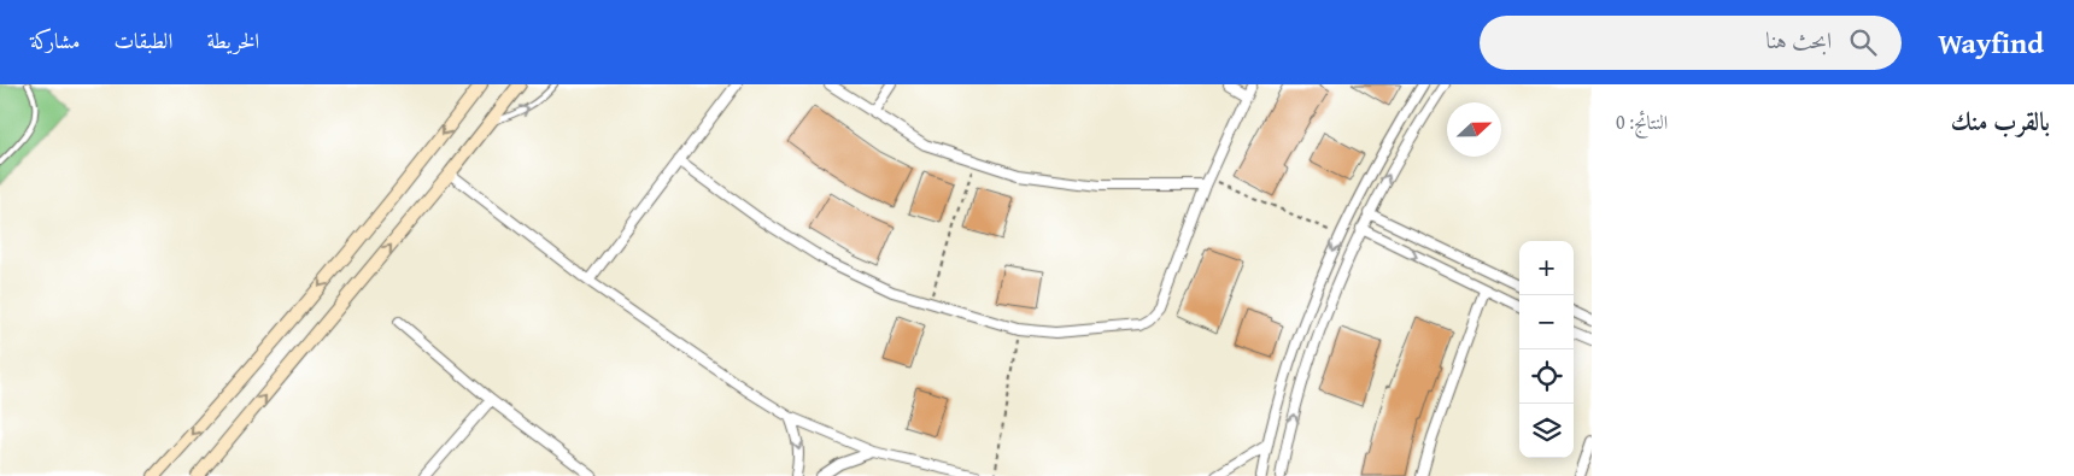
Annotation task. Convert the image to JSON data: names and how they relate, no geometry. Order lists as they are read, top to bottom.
{
  "north": "right",
  "page": {
    "header": "Wayfind",
    "search": "ابحث هنا",
    "nav": ["الخريطة", "الطبقات", "مشاركة"],
    "heading": ["بالقرب منك", "النتائج: 0"],
    "map_buttons": ["+", "−"]
  }
}
